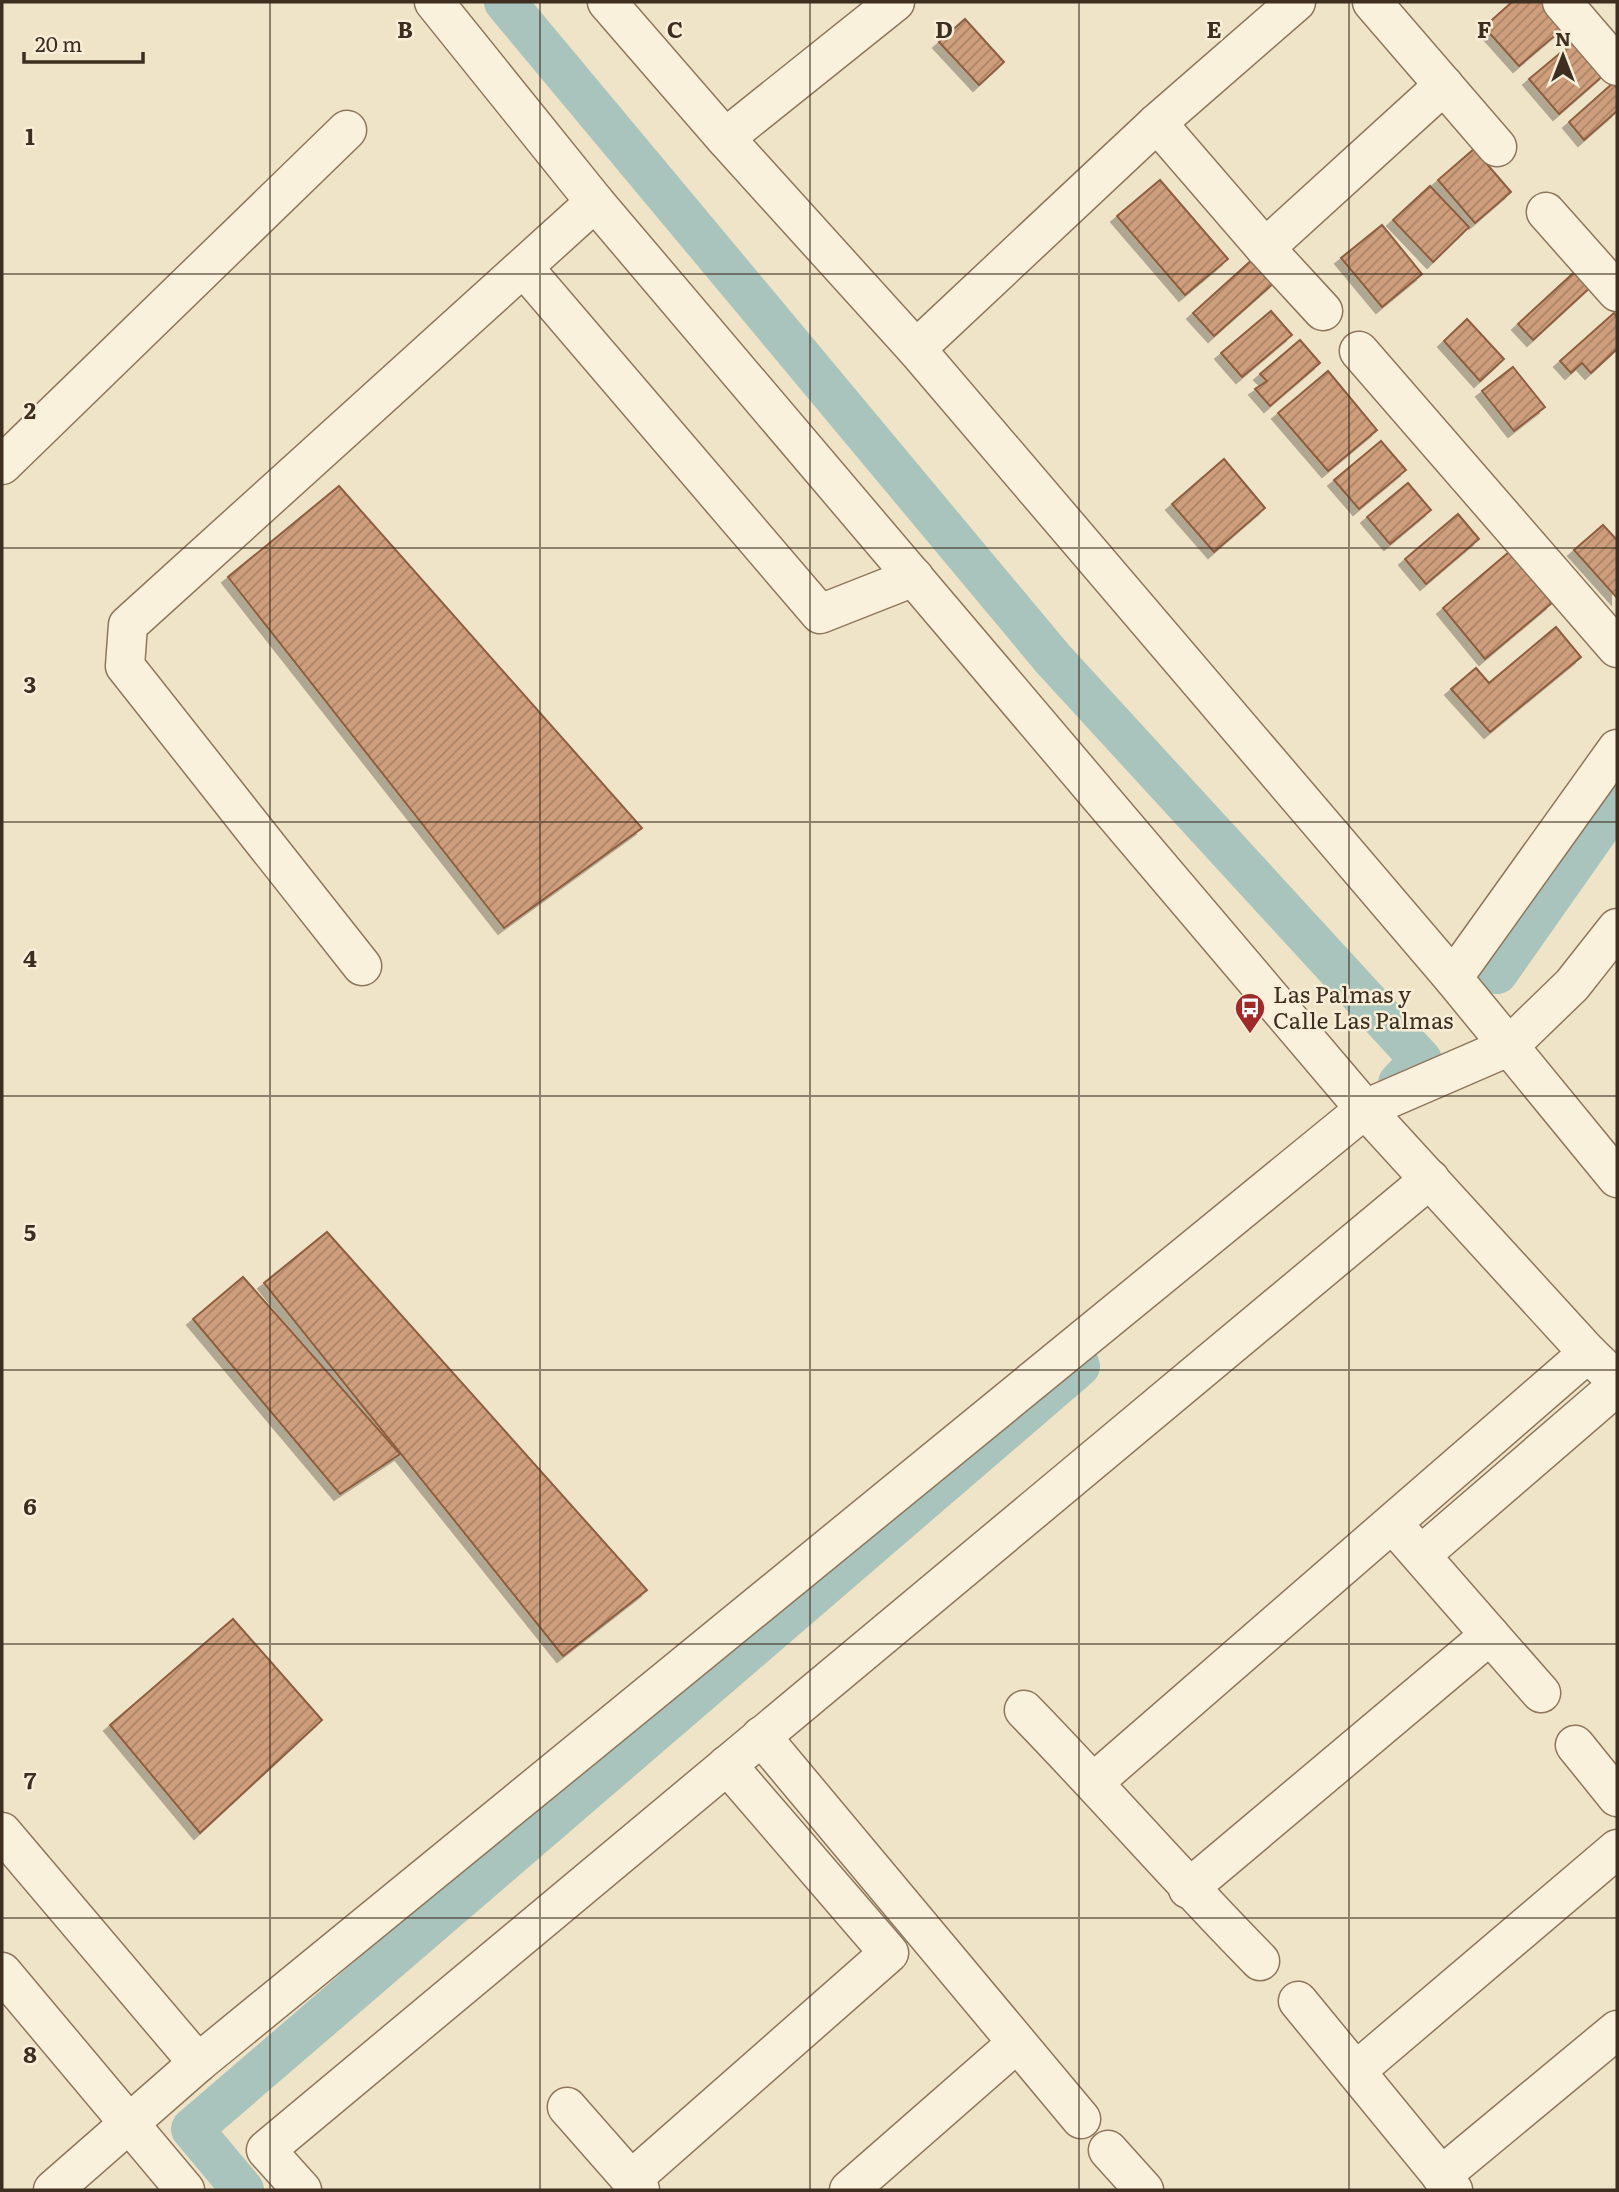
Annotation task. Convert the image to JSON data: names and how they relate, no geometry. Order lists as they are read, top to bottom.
{
  "places": {
    "bus stop": ["Las Palmas y Calle Las Palmas"]
  },
  "scale_bar": "20 m",
  "north": "top",
  "grid": {
    "columns": [
      "B",
      "C",
      "D",
      "E",
      "F"
    ],
    "rows": [
      "1",
      "2",
      "3",
      "4",
      "5",
      "6",
      "7",
      "8"
    ]
  }
}
